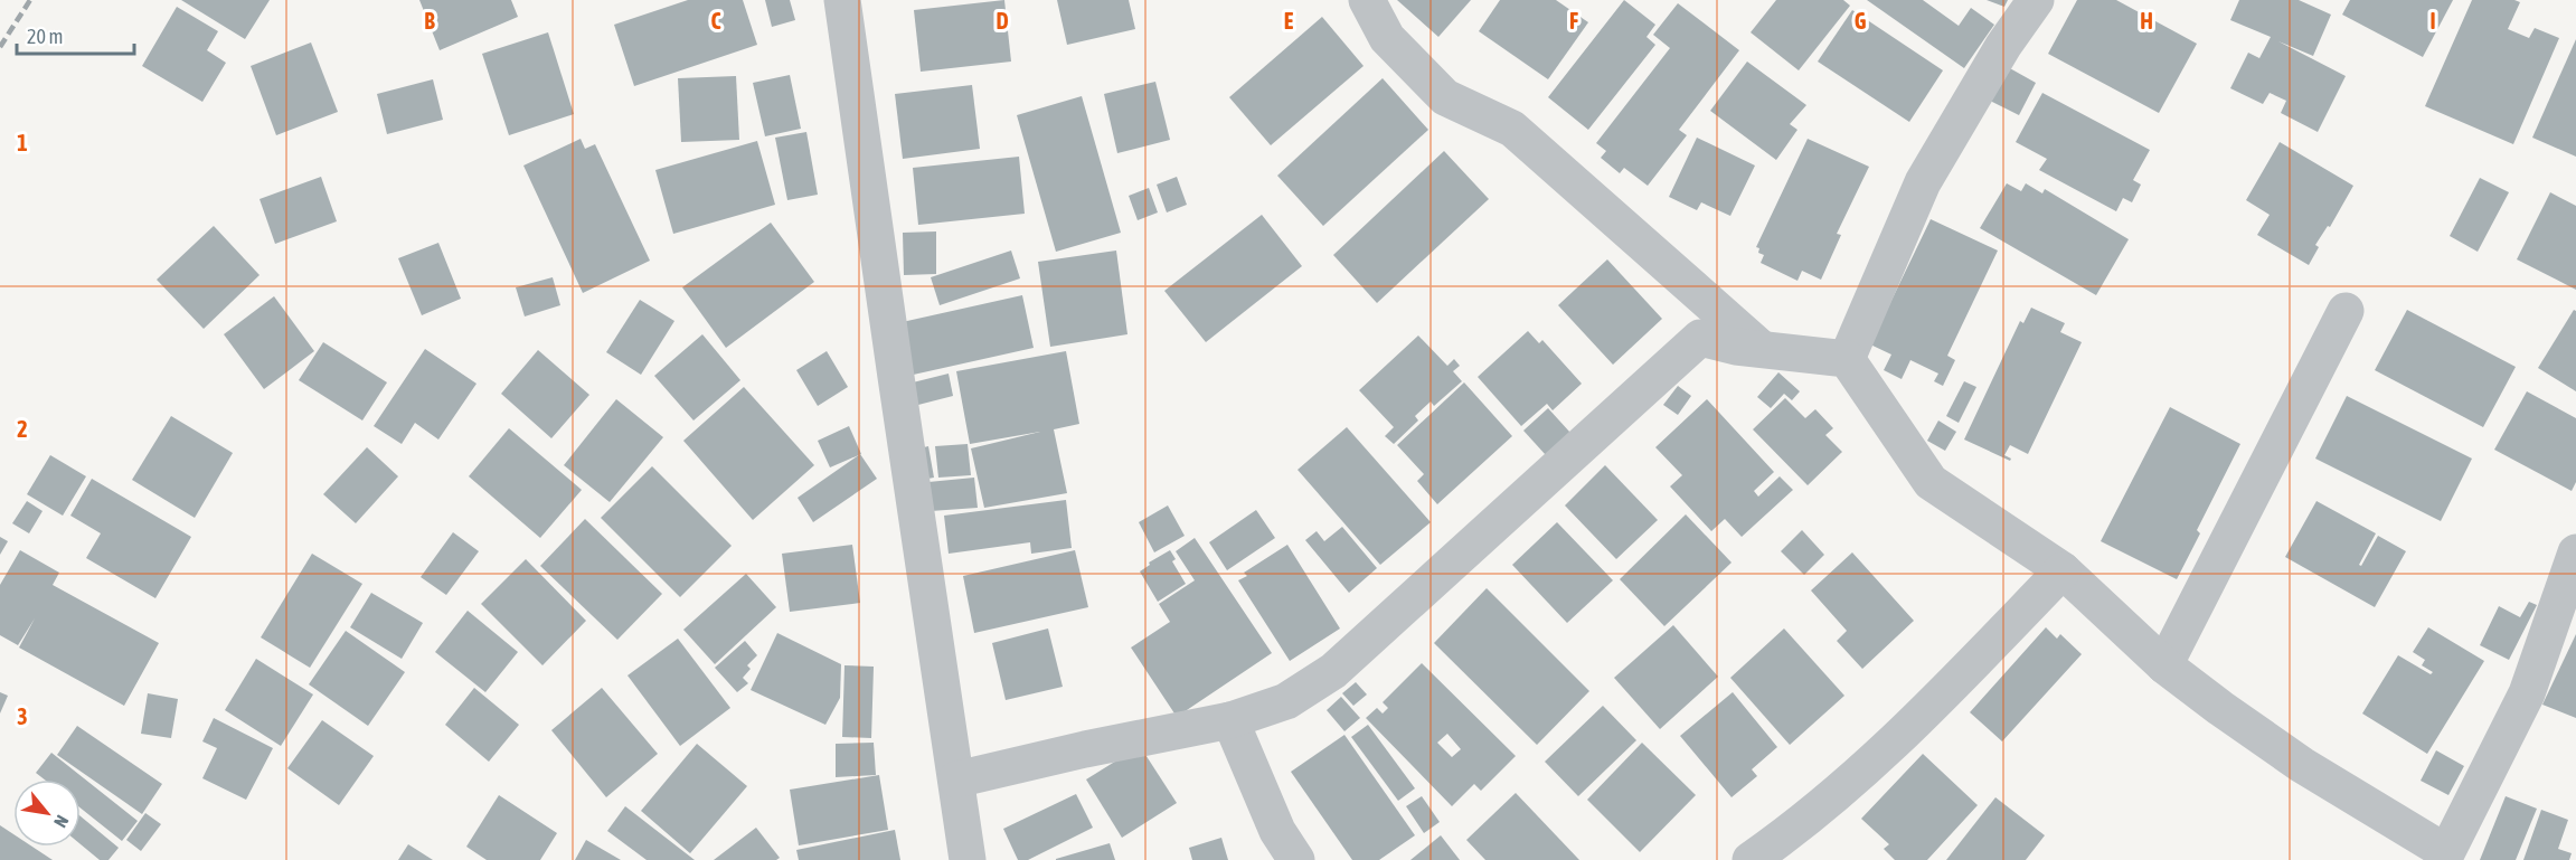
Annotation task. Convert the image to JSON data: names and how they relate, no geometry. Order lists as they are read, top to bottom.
{
  "scale_bar": "20 m",
  "north": "bottom right",
  "grid": {
    "columns": [
      "B",
      "C",
      "D",
      "E",
      "F",
      "G",
      "H",
      "I"
    ],
    "rows": ["1", "2", "3"]
  }
}
